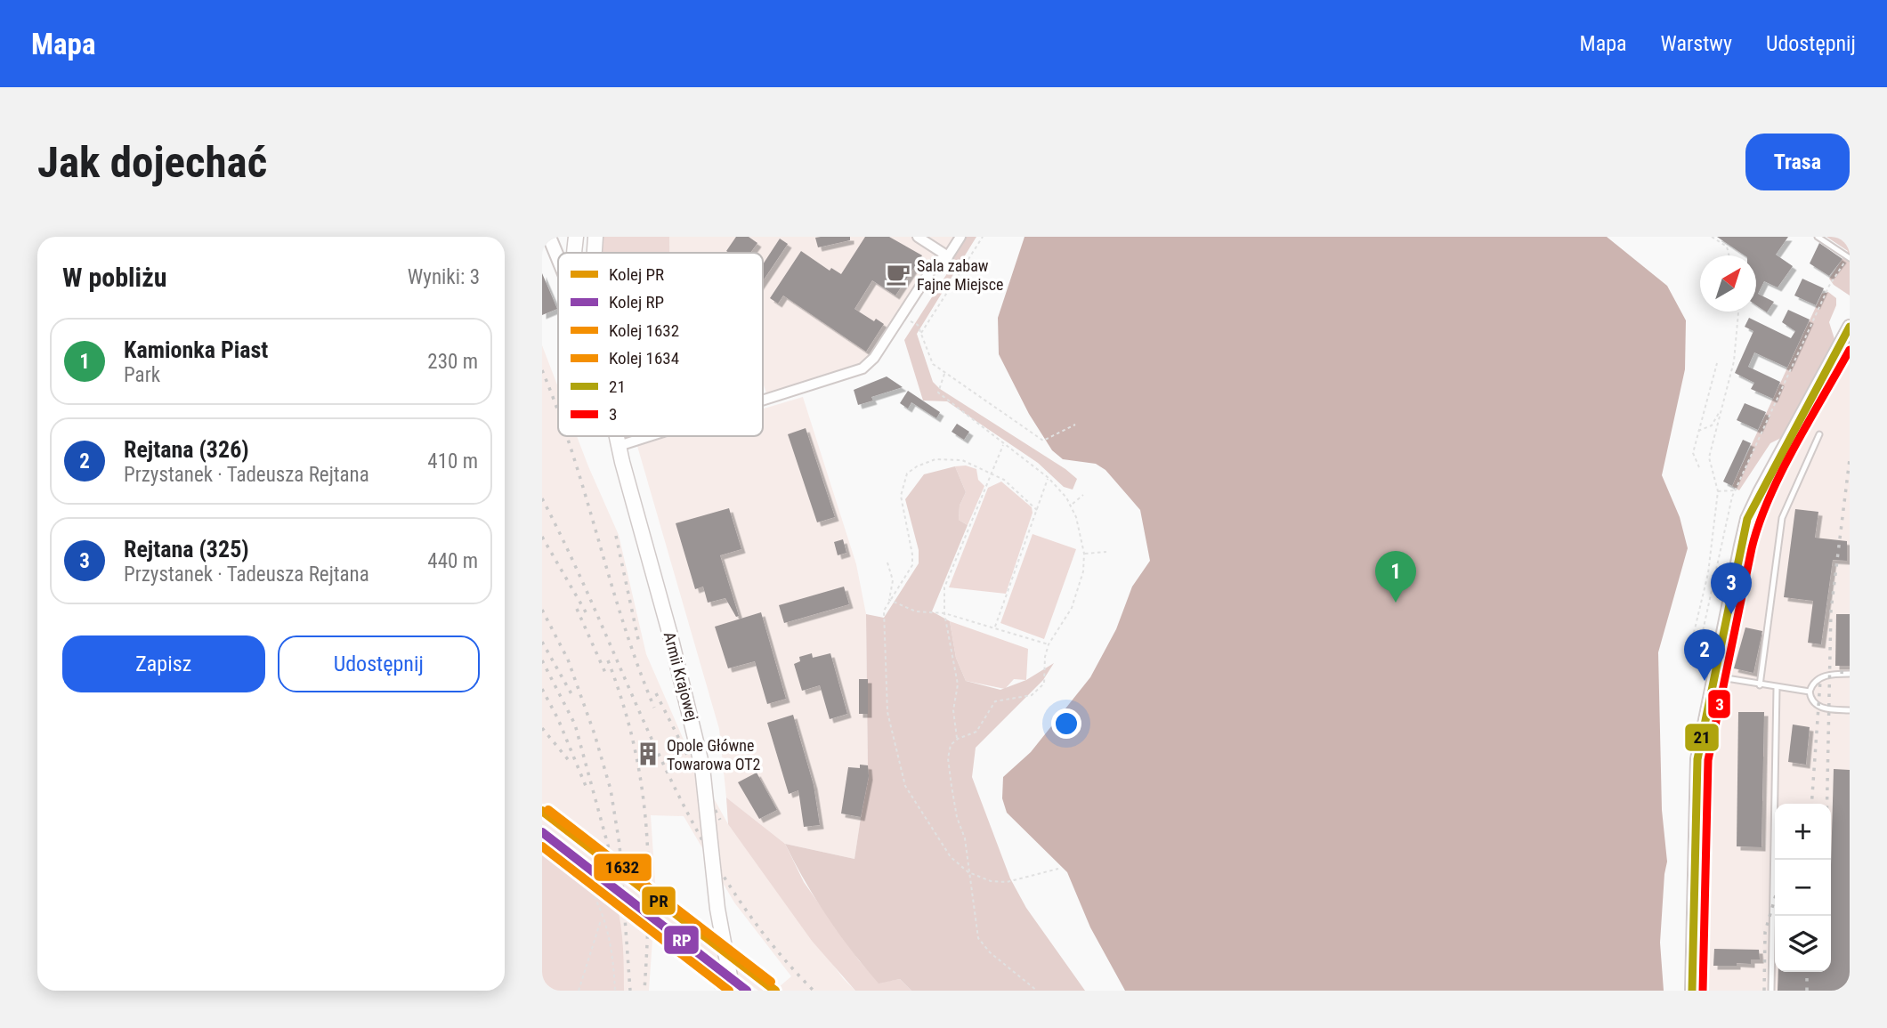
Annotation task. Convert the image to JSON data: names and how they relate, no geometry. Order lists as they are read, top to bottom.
{
  "streets": {
    "main road": ["Armii Krajowej"]
  },
  "places": {
    "cafe": ["Sala zabaw Fajne Miejsce"],
    "building": ["Opole Główne Towarowa OT2"]
  },
  "lines": [
    "transit line 21",
    "transit line 3",
    "rail line 1632",
    "rail line PR",
    "rail line RP",
    "rail line 1634"
  ],
  "legend": [
    "Kolej PR",
    "Kolej RP",
    "Kolej 1632",
    "Kolej 1634",
    "21",
    "3"
  ],
  "north": "top right",
  "page": {
    "header": "Mapa",
    "nav": ["Mapa", "Warstwy", "Udostępnij"],
    "buttons": [
      "Trasa",
      ["Zapisz", "Udostępnij"]
    ],
    "title": "Jak dojechać",
    "heading": ["W pobliżu", "Wyniki: 3"],
    "list": [
      {
        "mark": "1",
        "name": "Kamionka Piast",
        "note": "Park",
        "value": "230 m"
      },
      {
        "mark": "2",
        "name": "Rejtana (326)",
        "note": "Przystanek · Tadeusza Rejtana",
        "value": "410 m"
      },
      {
        "mark": "3",
        "name": "Rejtana (325)",
        "note": "Przystanek · Tadeusza Rejtana",
        "value": "440 m"
      }
    ],
    "pins": ["1", "3", "2"],
    "map_buttons": ["+", "−"]
  }
}
